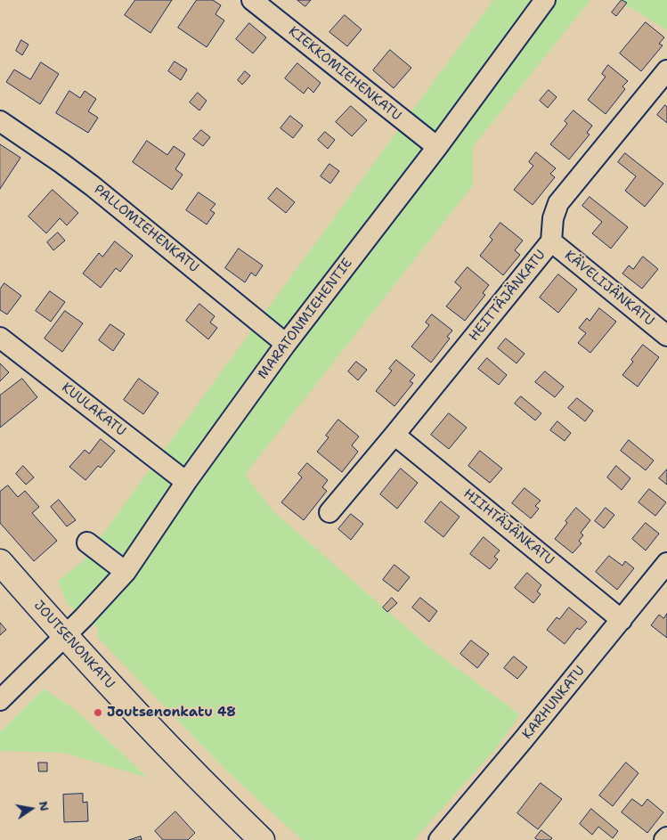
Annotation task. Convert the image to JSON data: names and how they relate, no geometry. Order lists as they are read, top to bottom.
{
  "streets": {
    "main road": ["JOUTSENONKATU"],
    "street": [
      "KIEKKOMIEHENKATU",
      "PALLOMIEHENKATU",
      "KÄVELIJÄNKATU",
      "HEITTÄJÄNKATU",
      "MARATONMIEHENTIE",
      "KUULAKATU",
      "HIIHTÄJÄNKATU",
      "KARHUNKATU"
    ]
  },
  "crossings": [
    ["KIEKKOMIEHENKATU", "MARATONMIEHENTIE"],
    ["PALLOMIEHENKATU", "MARATONMIEHENTIE"],
    ["KÄVELIJÄNKATU", "HEITTÄJÄNKATU"],
    ["HEITTÄJÄNKATU", "HIIHTÄJÄNKATU"],
    ["MARATONMIEHENTIE", "KUULAKATU"],
    ["MARATONMIEHENTIE", "JOUTSENONKATU"],
    ["HIIHTÄJÄNKATU", "KARHUNKATU"]
  ],
  "places": ["Joutsenonkatu 48"],
  "north": "right"
}
